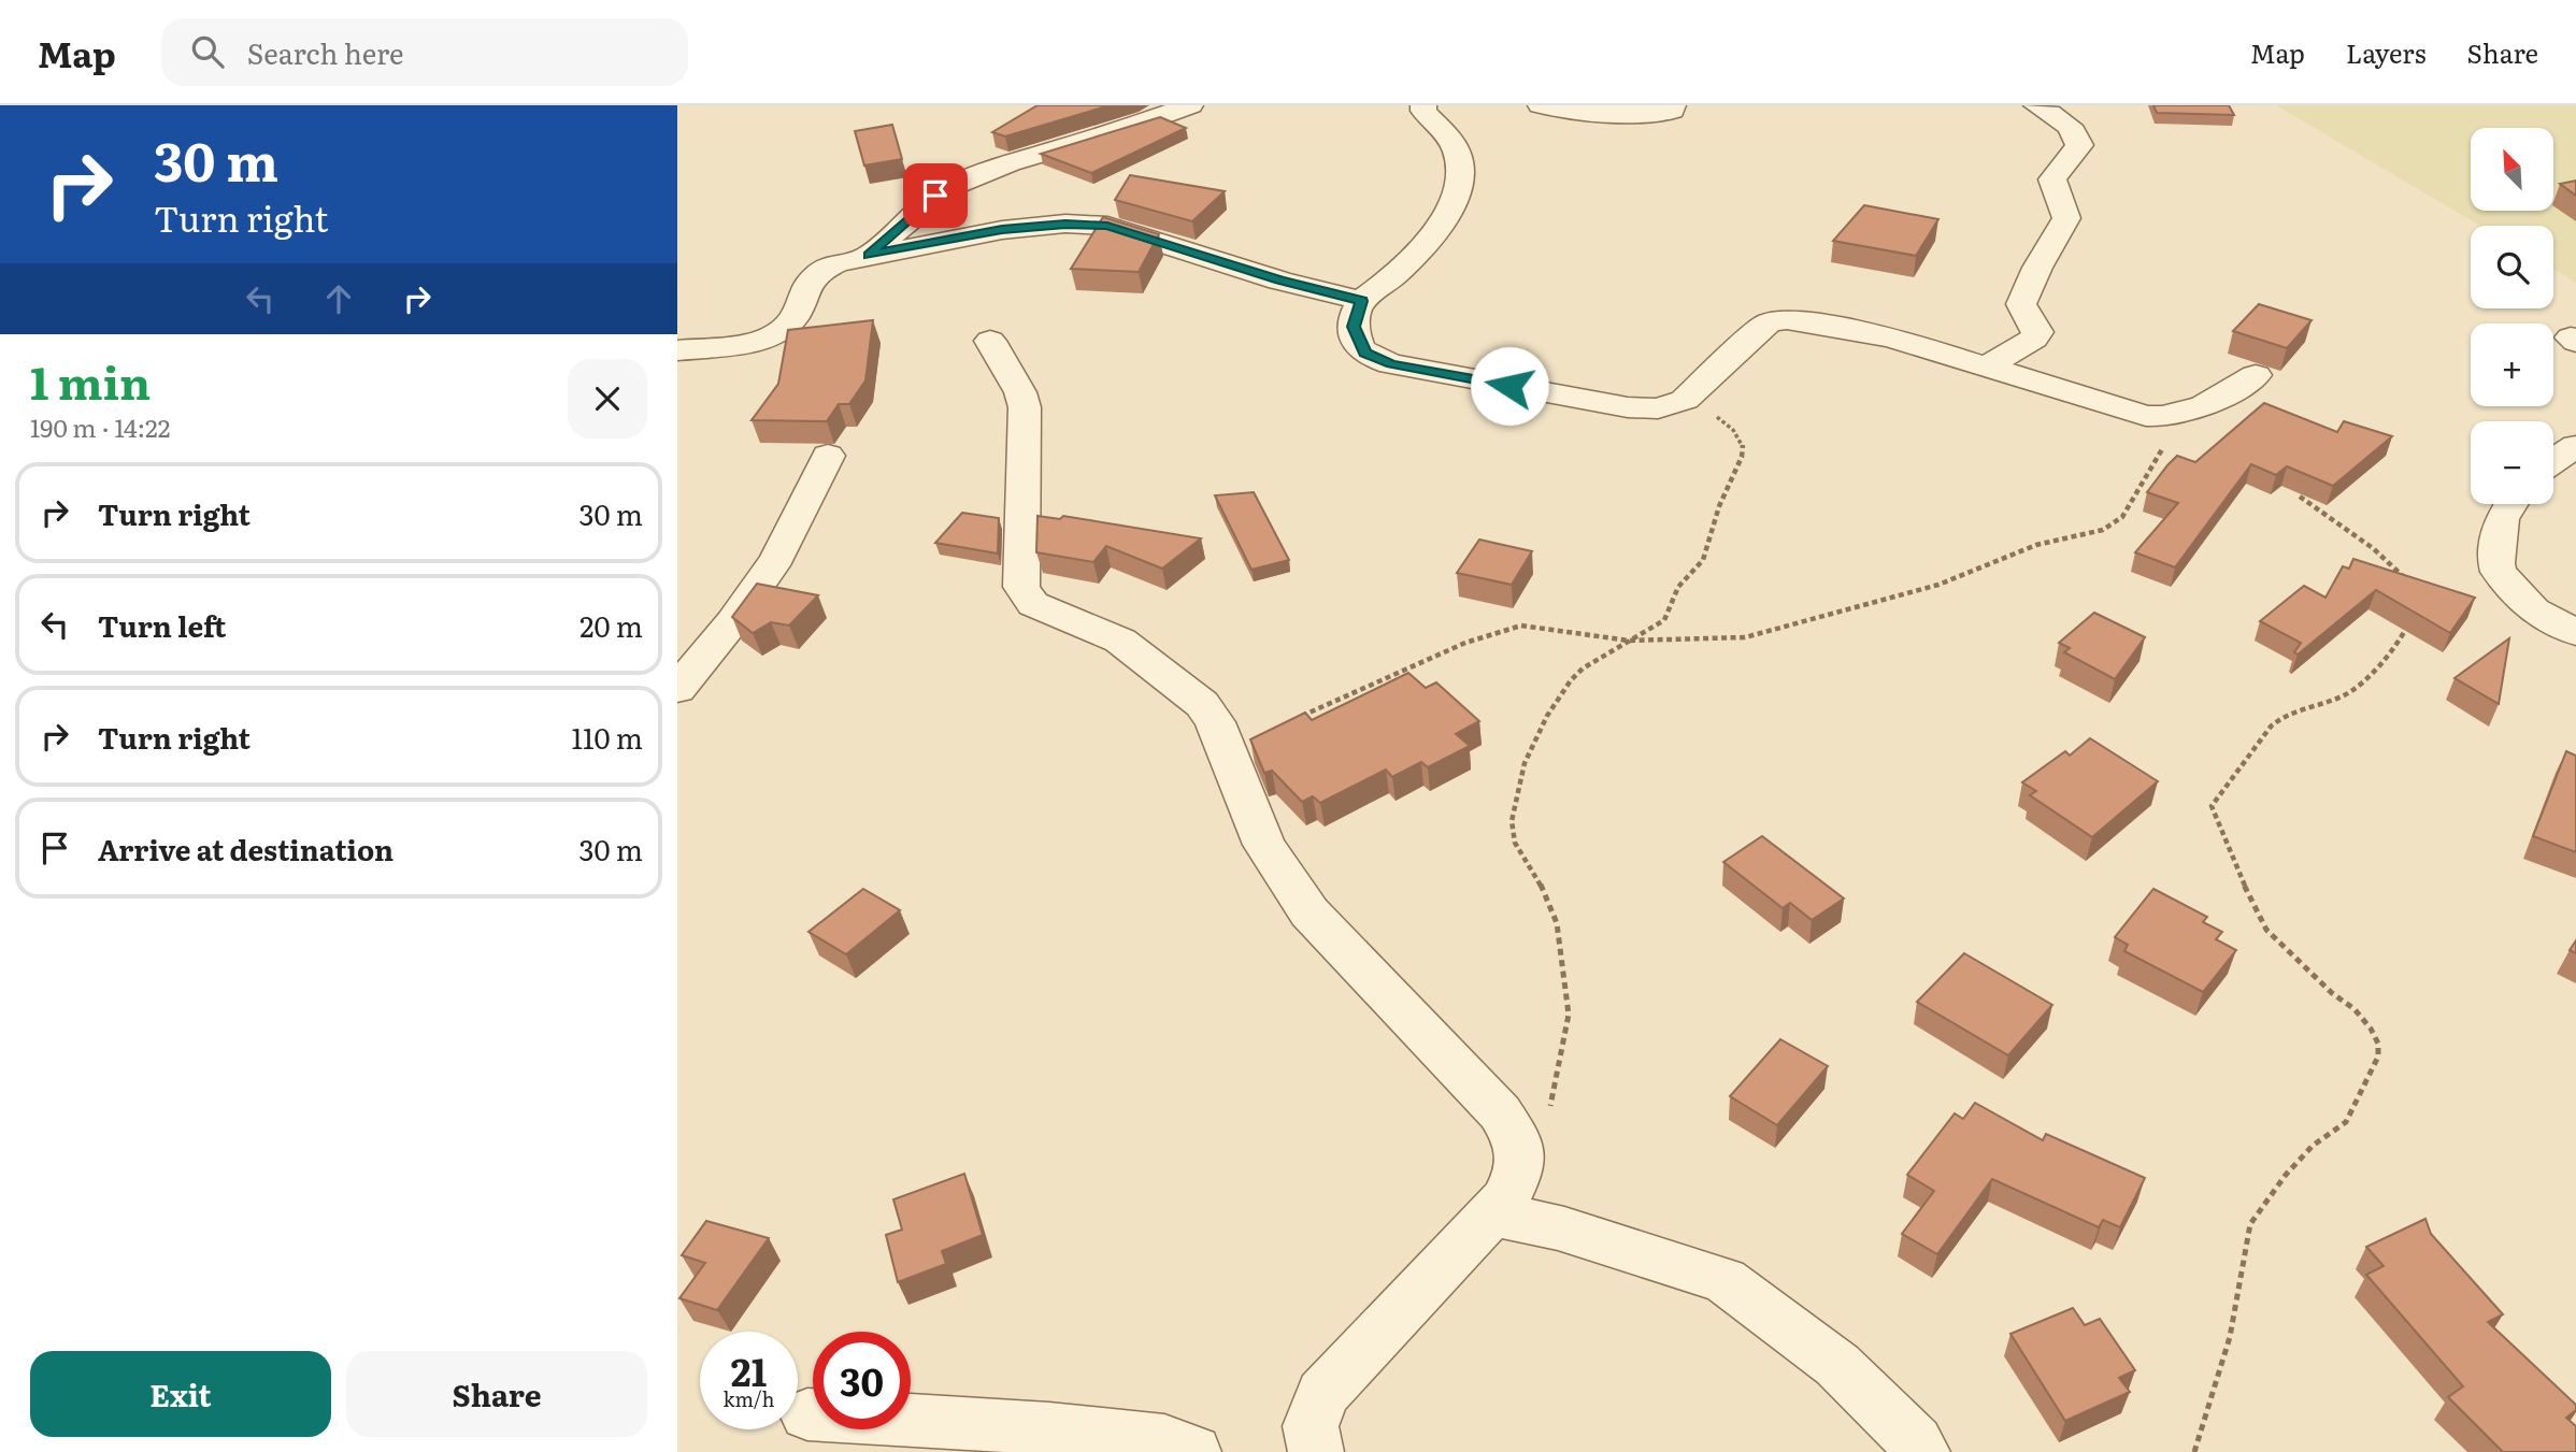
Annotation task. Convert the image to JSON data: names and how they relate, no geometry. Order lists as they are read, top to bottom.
{
  "north": "top left",
  "page": {
    "header": "Map",
    "search": "Search here",
    "nav": ["Map", "Layers", "Share"],
    "turn": ["30 m", "Turn right"],
    "map_buttons": ["+", "−"],
    "heading": ["1 min", "190 m · 14:22"],
    "list": [
      {
        "name": "Turn right",
        "value": "30 m"
      },
      {
        "name": "Turn left",
        "value": "20 m"
      },
      {
        "name": "Turn right",
        "value": "110 m"
      },
      {
        "name": "Arrive at destination",
        "value": "30 m"
      }
    ],
    "speed": "21 km/h",
    "limit": "30",
    "buttons": ["Exit", "Share"]
  }
}
